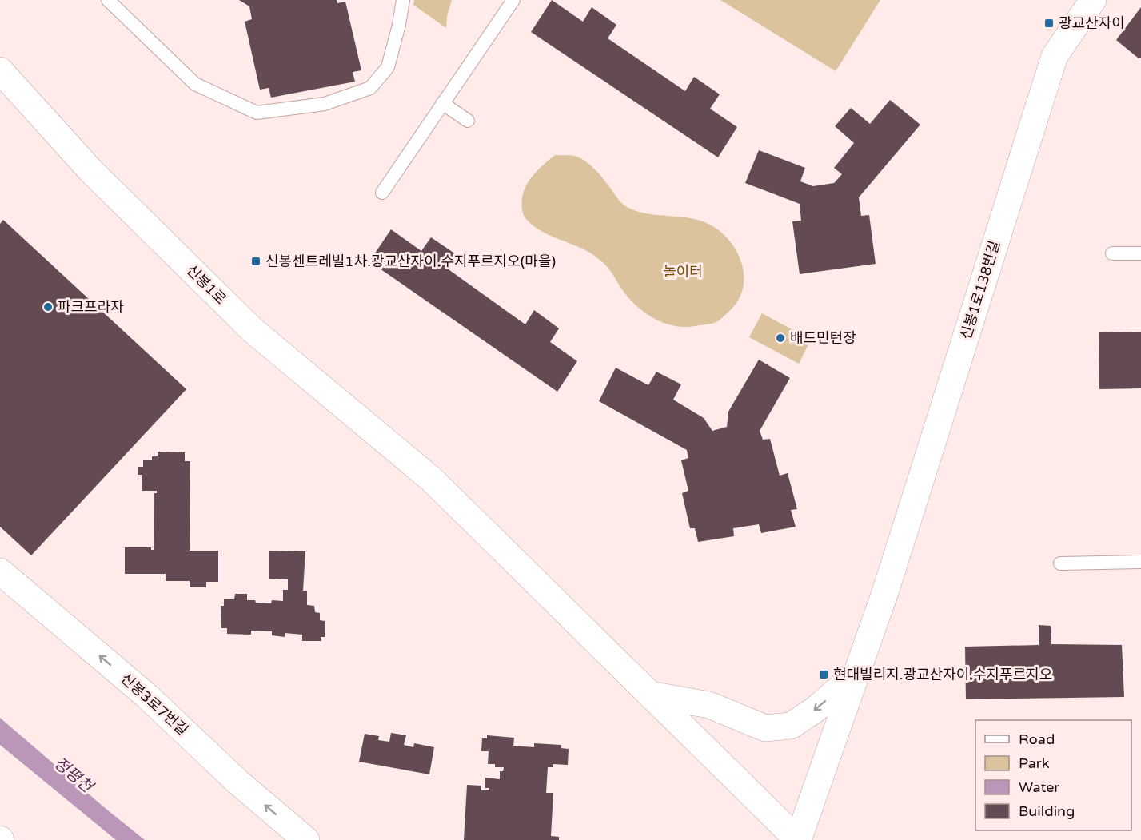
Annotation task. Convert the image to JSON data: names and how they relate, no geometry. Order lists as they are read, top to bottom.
{
  "streets": {
    "street": ["신봉1로", "신봉1로138번길", "신봉3로7번길"]
  },
  "crossings": [
    ["신봉1로", "신봉1로138번길"]
  ],
  "one_way": ["신봉3로7번길"],
  "water": ["정평천"],
  "parks": ["놀이터"],
  "places": {
    "transit": ["광교산자이", "신봉센트레빌1차.광교산자이.수지푸르지오(마을)", "현대빌리지.광교산자이.수지푸르지오"],
    "other": ["파크프라자", "배드민턴장"]
  },
  "legend": [
    "Road",
    "Park",
    "Water",
    "Building"
  ]
}
